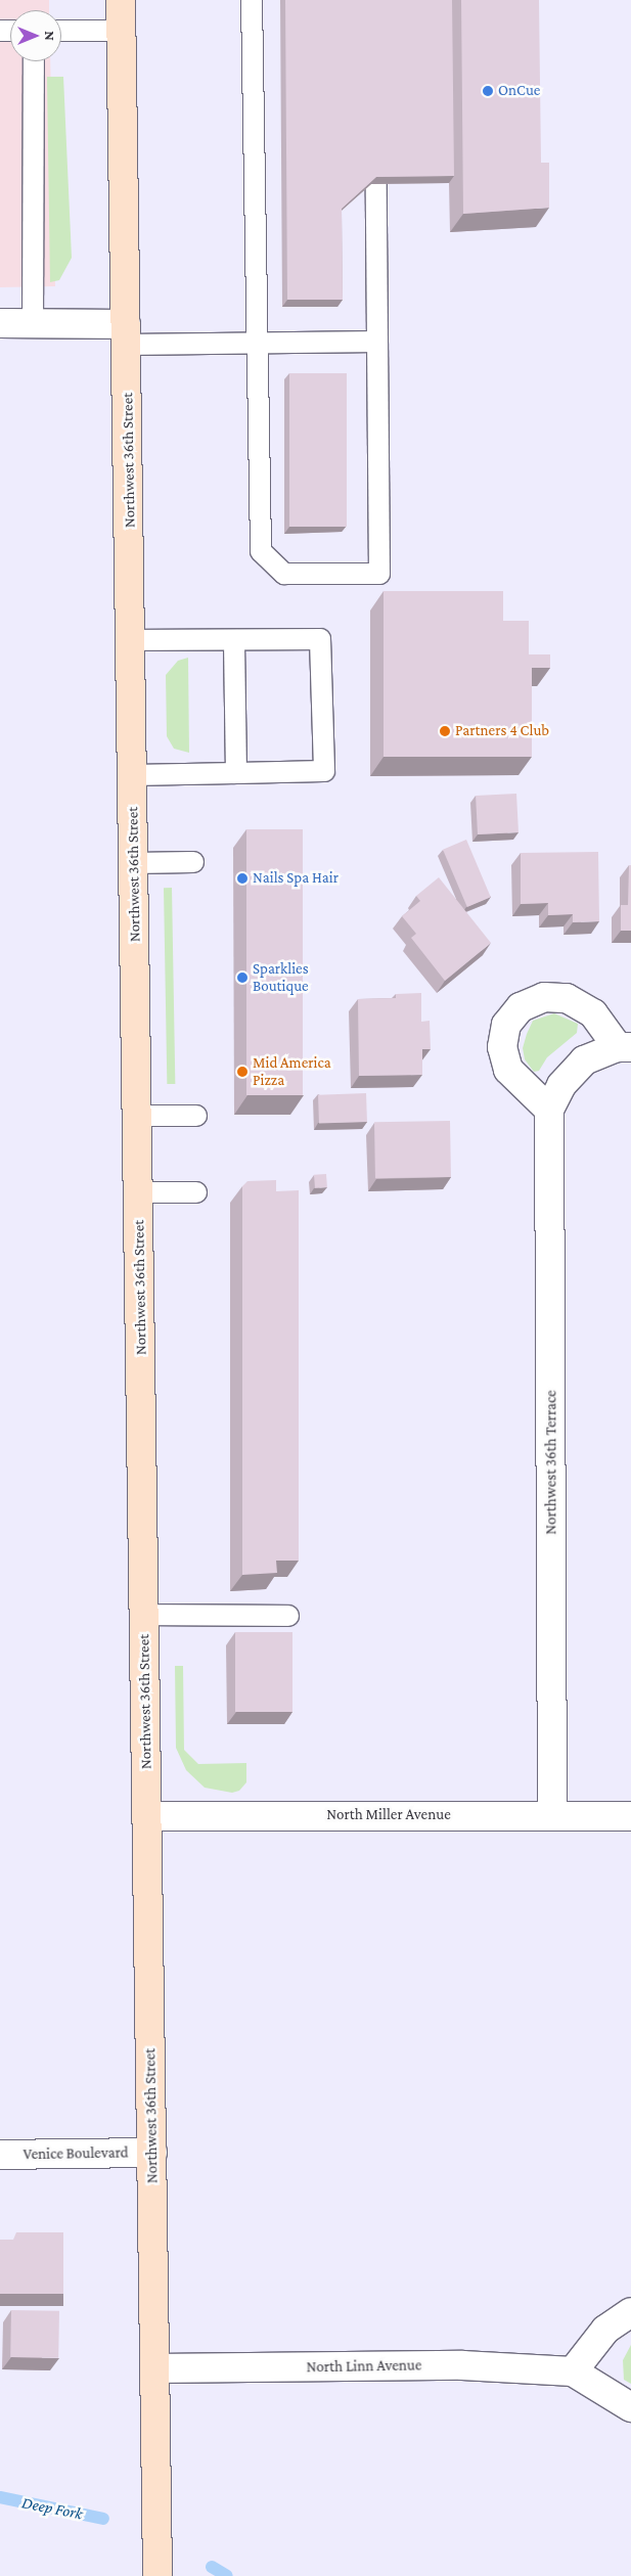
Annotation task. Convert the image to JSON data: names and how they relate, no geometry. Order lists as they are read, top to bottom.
{
  "streets": {
    "street": [
      "Northwest 36th Street",
      "Northwest 36th Terrace",
      "North Miller Avenue",
      "Venice Boulevard",
      "North Linn Avenue"
    ]
  },
  "crossings": [
    ["Northwest 36th Street", "North Miller Avenue"],
    ["Northwest 36th Street", "Venice Boulevard"],
    ["Northwest 36th Street", "North Linn Avenue"],
    ["Northwest 36th Terrace", "North Miller Avenue"]
  ],
  "water": ["Deep Fork"],
  "places": [
    "OnCue",
    "Partners 4 Club",
    "Nails Spa Hair",
    "Sparklies Boutique",
    "Mid America Pizza"
  ],
  "north": "right"
}
